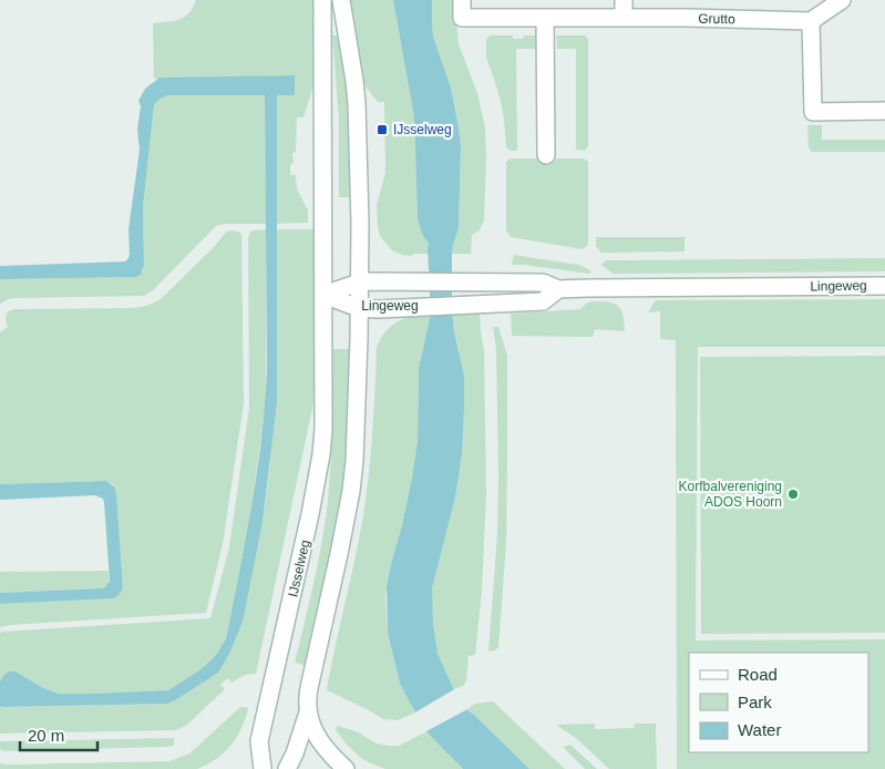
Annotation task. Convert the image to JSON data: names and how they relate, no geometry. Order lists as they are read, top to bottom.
{
  "streets": {
    "street": ["Grutto", "Lingeweg", "IJsselweg"]
  },
  "crossings": [
    ["Lingeweg", "IJsselweg"]
  ],
  "places": {
    "transit": ["IJsselweg"],
    "other": ["Korfbalvereniging ADOS Hoorn"]
  },
  "legend": ["Road", "Park", "Water"],
  "scale_bar": "20 m"
}
